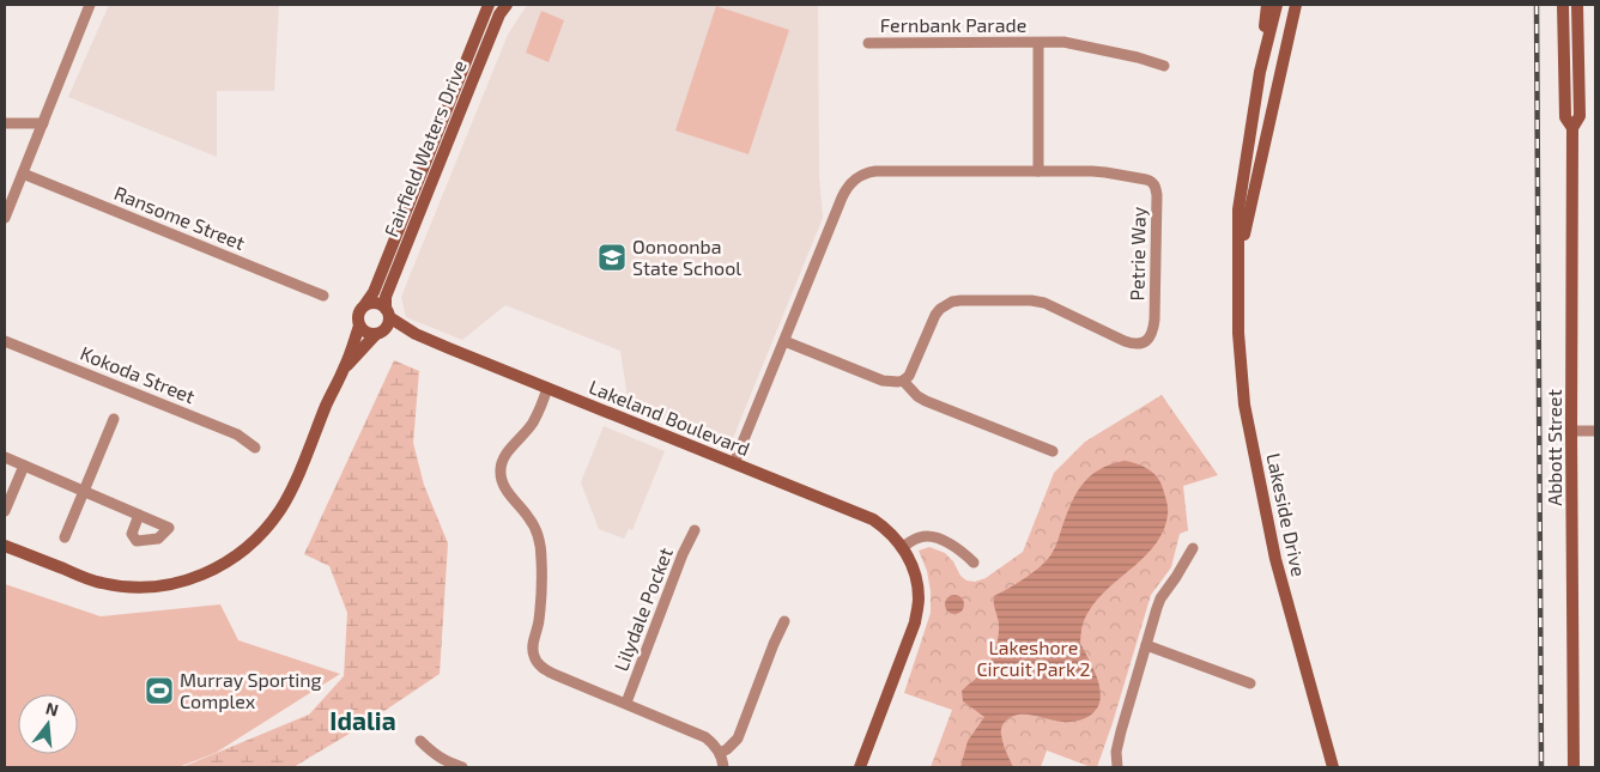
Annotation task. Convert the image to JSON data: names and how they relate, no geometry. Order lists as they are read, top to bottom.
{
  "streets": {
    "street": [
      "Fernbank Parade",
      "Fairfield Waters Drive",
      "Ransome Street",
      "Petrie Way",
      "Kokoda Street",
      "Lakeland Boulevard",
      "Abbott Street",
      "Lakeside Drive",
      "Lilydale Pocket"
    ]
  },
  "crossings": [
    ["Fernbank Parade", "Petrie Way"],
    ["Fairfield Waters Drive", "Lakeland Boulevard"],
    ["Petrie Way", "Lakeland Boulevard"]
  ],
  "districts": ["Idalia"],
  "parks": ["Lakeshore Circuit Park 2"],
  "places": {
    "school or university": ["Oonoonba State School"],
    "sports": ["Murray Sporting Complex"]
  },
  "north": "top"
}
